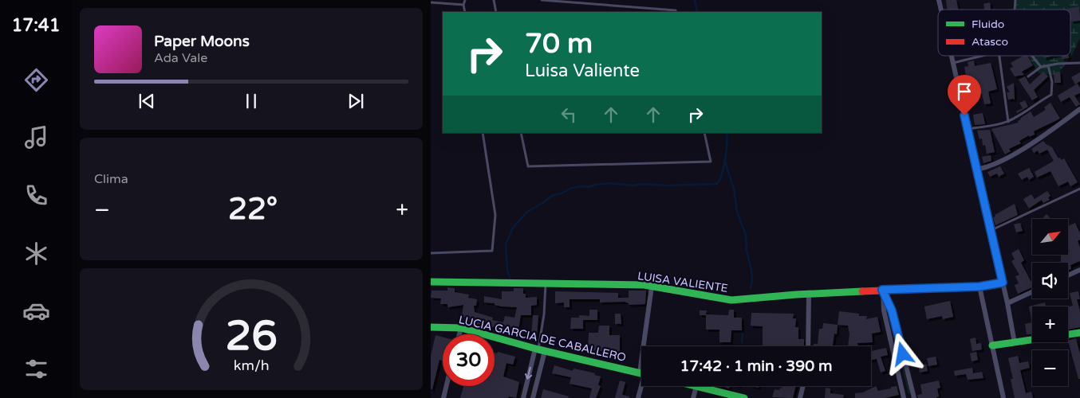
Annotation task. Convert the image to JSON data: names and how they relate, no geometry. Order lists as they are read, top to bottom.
{
  "streets": {
    "street": ["LUISA VALIENTE", "LUCIA GARCIA DE CABALLERO"]
  },
  "legend": ["Fluido", "Atasco"],
  "north": "top right",
  "page": {
    "tabs": "17:41",
    "turn": ["70 m", "Luisa Valiente"],
    "song": ["Paper Moons", "Ada Vale"],
    "tile": "Clima",
    "heat": ["−", "22°", "+"],
    "map_buttons": ["+", "−"],
    "limit": "30",
    "trip": "17:42 · 1 min · 390 m",
    "gauge": ["26", "km/h"]
  }
}
